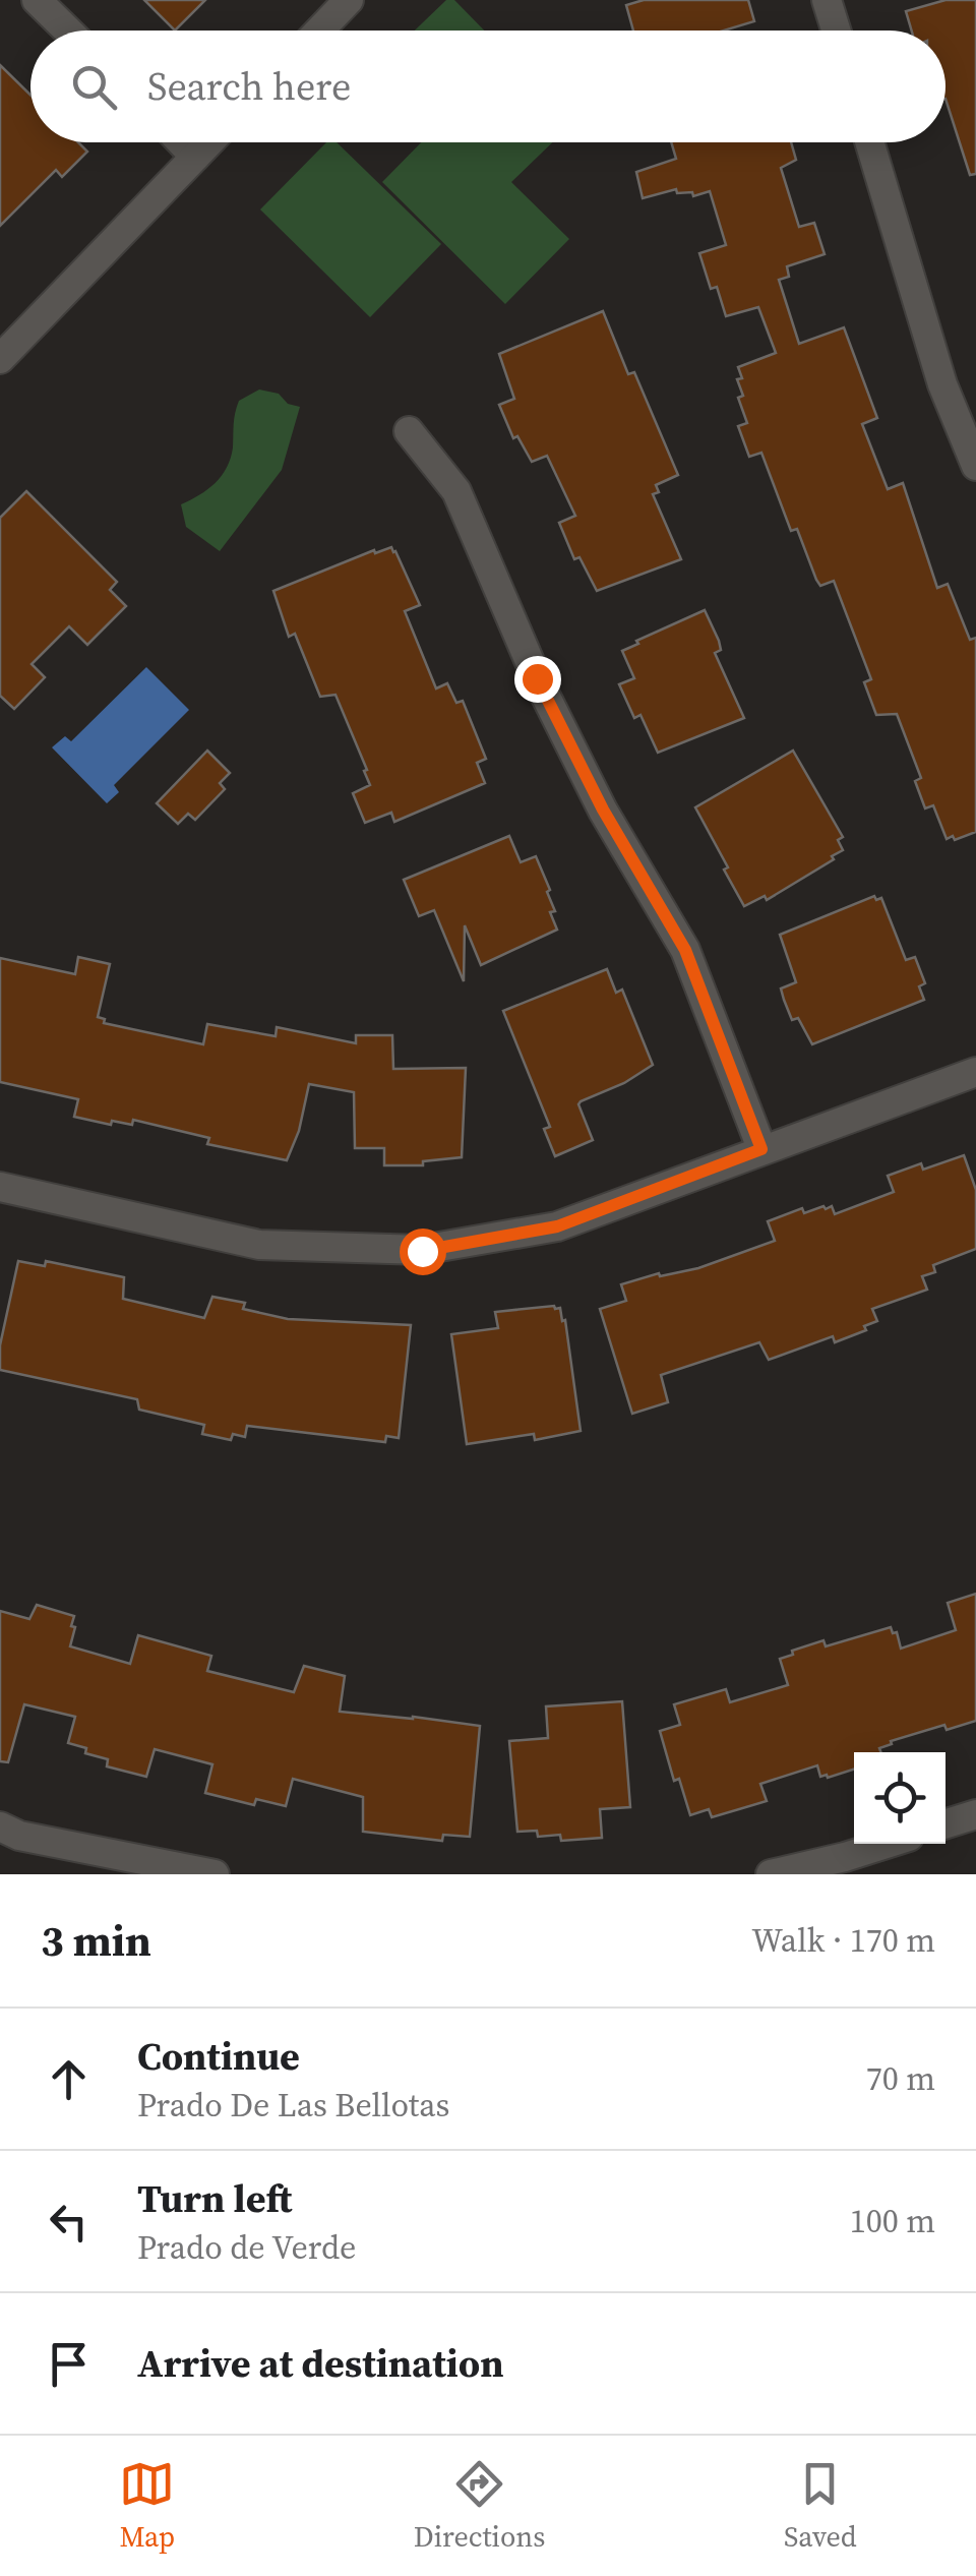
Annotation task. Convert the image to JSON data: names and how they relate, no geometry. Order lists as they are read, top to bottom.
{
  "page": {
    "search": "Search here",
    "heading": ["3 min", "Walk · 170 m"],
    "list": [
      ["Continue", "Prado De Las Bellotas", "70 m"],
      ["Turn left", "Prado de Verde", "100 m"],
      "Arrive at destination"
    ],
    "nav": ["Map", "Directions", "Saved"]
  }
}
